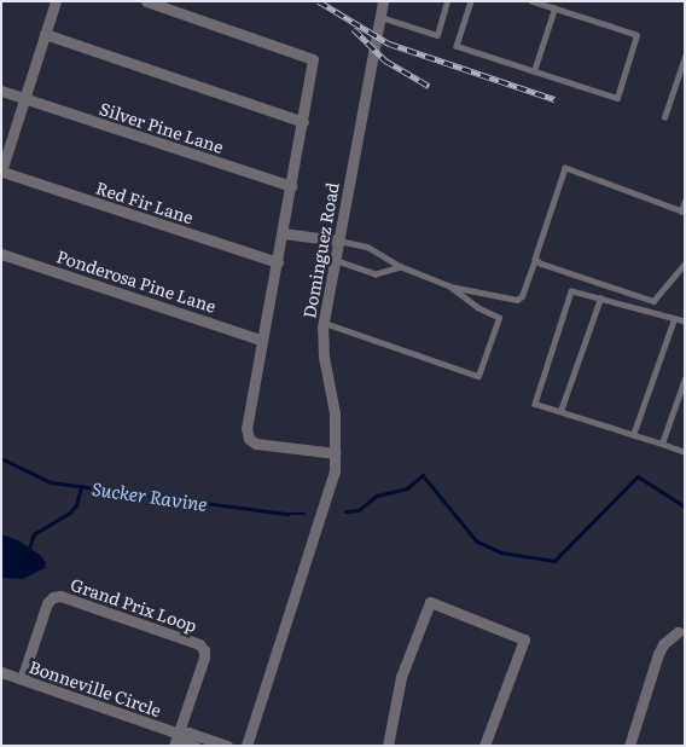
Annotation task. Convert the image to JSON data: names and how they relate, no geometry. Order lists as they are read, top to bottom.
{
  "streets": {
    "street": [
      "Silver Pine Lane",
      "Red Fir Lane",
      "Dominguez Road",
      "Ponderosa Pine Lane",
      "Grand Prix Loop",
      "Bonneville Circle"
    ]
  },
  "crossings": [
    ["Grand Prix Loop", "Bonneville Circle"]
  ],
  "water": ["Sucker Ravine"]
}
